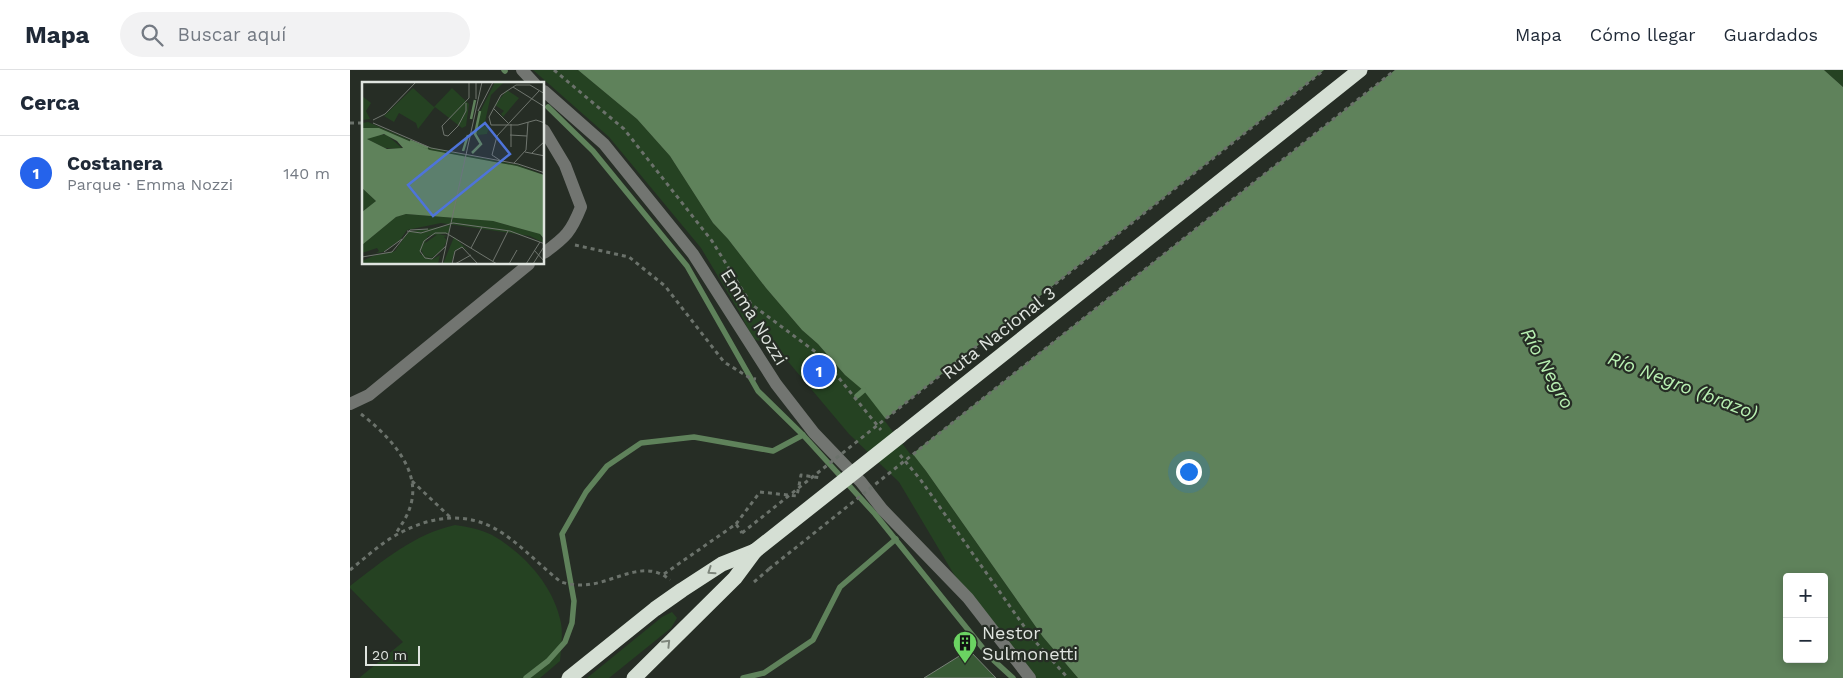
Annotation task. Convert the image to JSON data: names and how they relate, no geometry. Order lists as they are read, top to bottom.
{
  "streets": {
    "highway": ["Ruta Nacional 3"],
    "street": ["Emma Nozzi"]
  },
  "water": ["Río Negro", "Río Negro (brazo)"],
  "places": {
    "building": ["Nestor Sulmonetti"]
  },
  "scale_bar": "20 m",
  "page": {
    "header": "Mapa",
    "search": "Buscar aquí",
    "nav": ["Mapa", "Cómo llegar", "Guardados"],
    "heading": "Cerca",
    "list": [
      {
        "mark": "1",
        "name": "Costanera",
        "note": "Parque · Emma Nozzi",
        "value": "140 m"
      }
    ],
    "pins": "1",
    "map_buttons": ["+", "−"],
    "scale": "20 m"
  }
}
